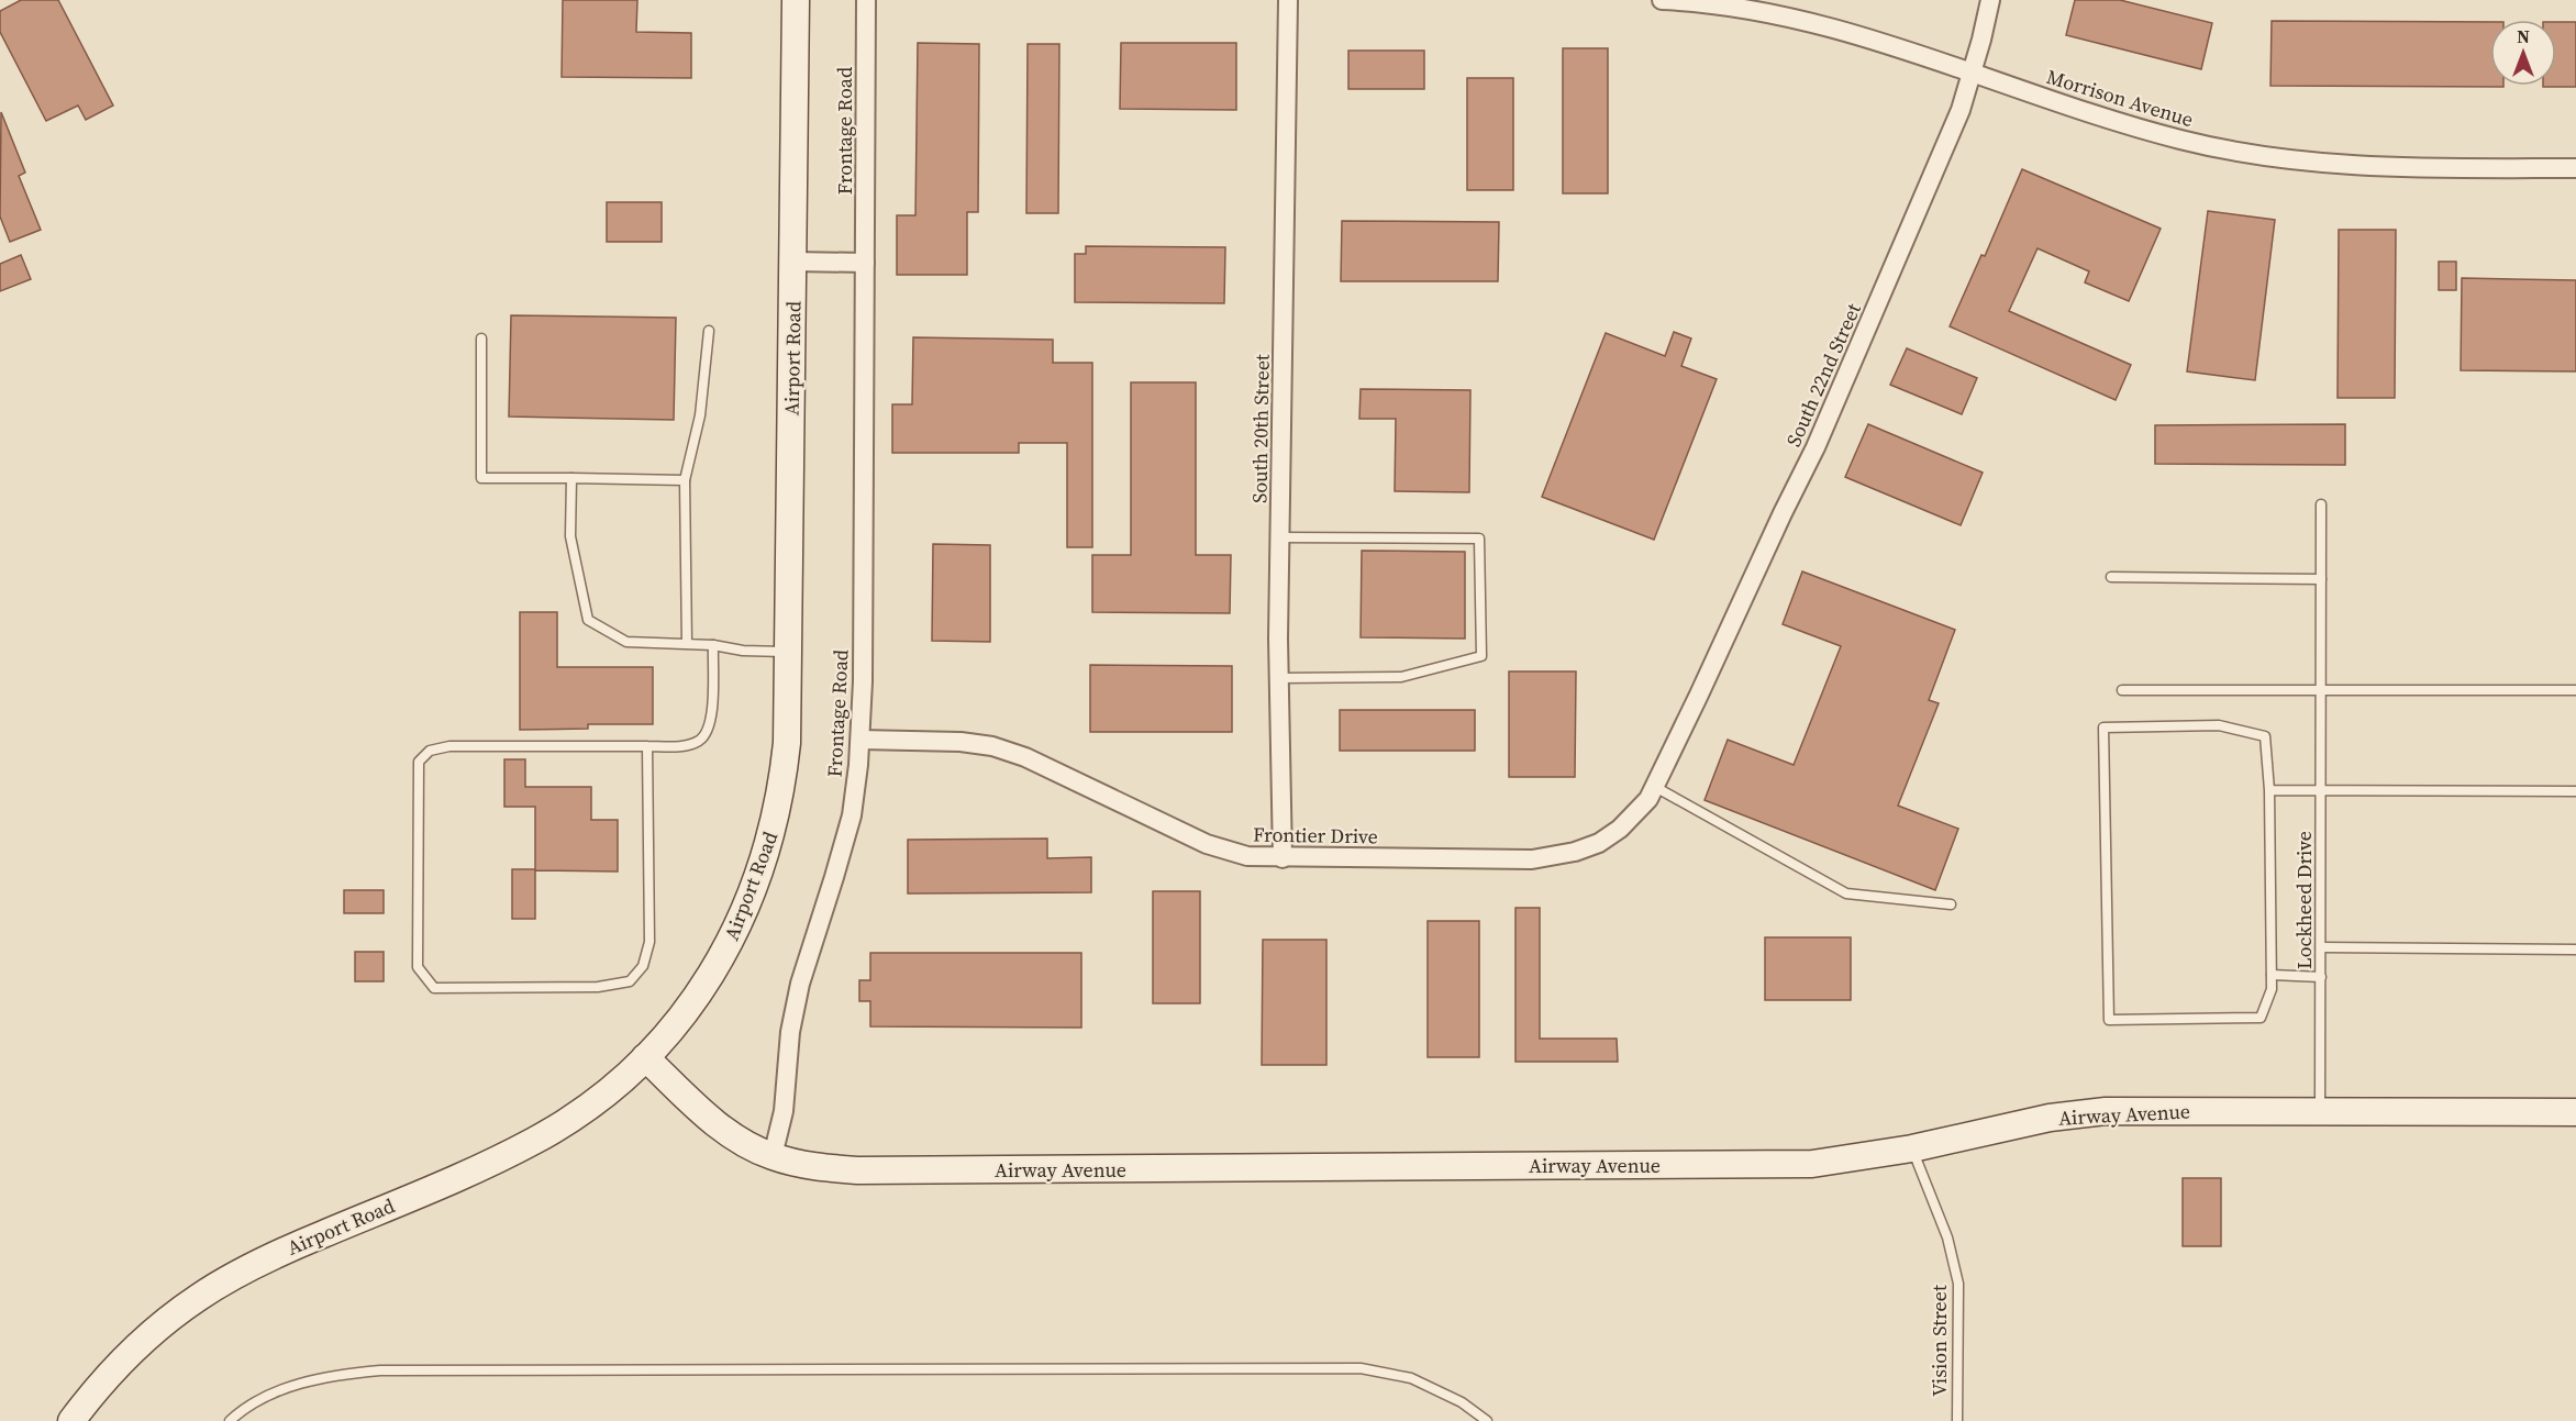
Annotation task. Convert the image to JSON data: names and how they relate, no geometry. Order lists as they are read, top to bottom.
{
  "streets": {
    "street": [
      "Morrison Avenue",
      "Frontage Road",
      "Airport Road",
      "South 22nd Street",
      "South 20th Street",
      "Frontier Drive",
      "Airway Avenue"
    ],
    "lane": ["Lockheed Drive", "Vision Street"]
  },
  "crossings": [
    ["Morrison Avenue", "South 22nd Street"],
    ["Frontage Road", "Frontier Drive"],
    ["Frontage Road", "Airway Avenue"],
    ["Airport Road", "Airway Avenue"],
    ["South 22nd Street", "Frontier Drive"],
    ["South 20th Street", "Frontier Drive"],
    ["Lockheed Drive", "Airway Avenue"],
    ["Airway Avenue", "Vision Street"]
  ],
  "north": "top"
}
